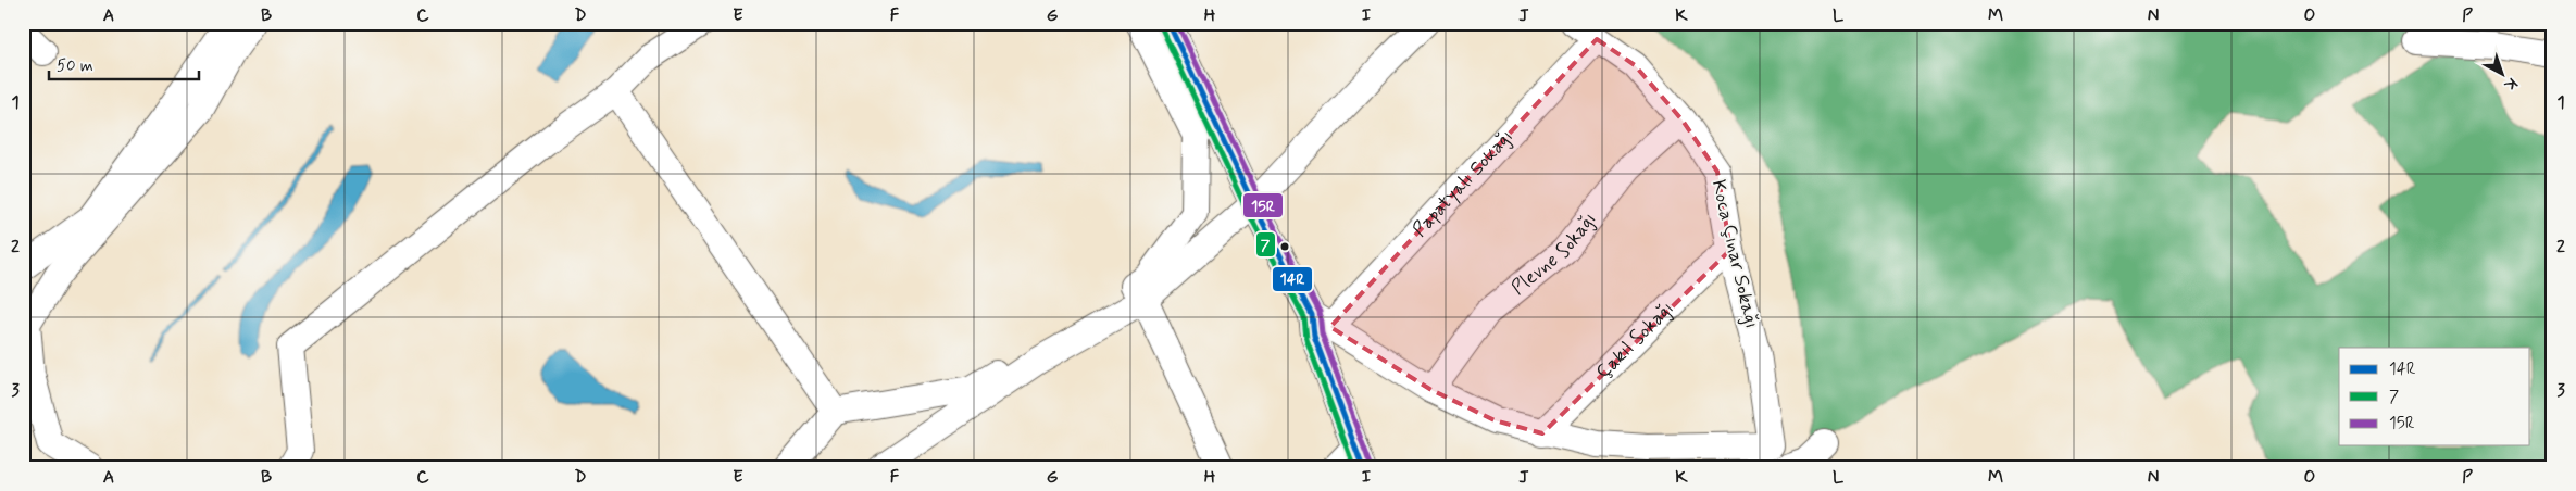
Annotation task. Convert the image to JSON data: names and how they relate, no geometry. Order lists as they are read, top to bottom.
{
  "streets": {
    "street": [
      "Papatyalı Sokağı",
      "Plevne Sokağı",
      "Koca Çınar Sokağı",
      "Çakıl Sokağı"
    ]
  },
  "crossings": [
    ["Papatyalı Sokağı", "Koca Çınar Sokağı"],
    ["Plevne Sokağı", "Koca Çınar Sokağı"],
    ["Koca Çınar Sokağı", "Çakıl Sokağı"]
  ],
  "lines": ["transit line 14R", "transit line 15R", "transit line 7"],
  "legend": ["14R", "7", "15R"],
  "scale_bar": "50 m",
  "north": "bottom right",
  "grid": {
    "columns": [
      "A",
      "B",
      "C",
      "D",
      "E",
      "F",
      "G",
      "H",
      "I",
      "J",
      "K",
      "L",
      "M",
      "N",
      "O",
      "P"
    ],
    "rows": ["1", "2", "3"]
  }
}
